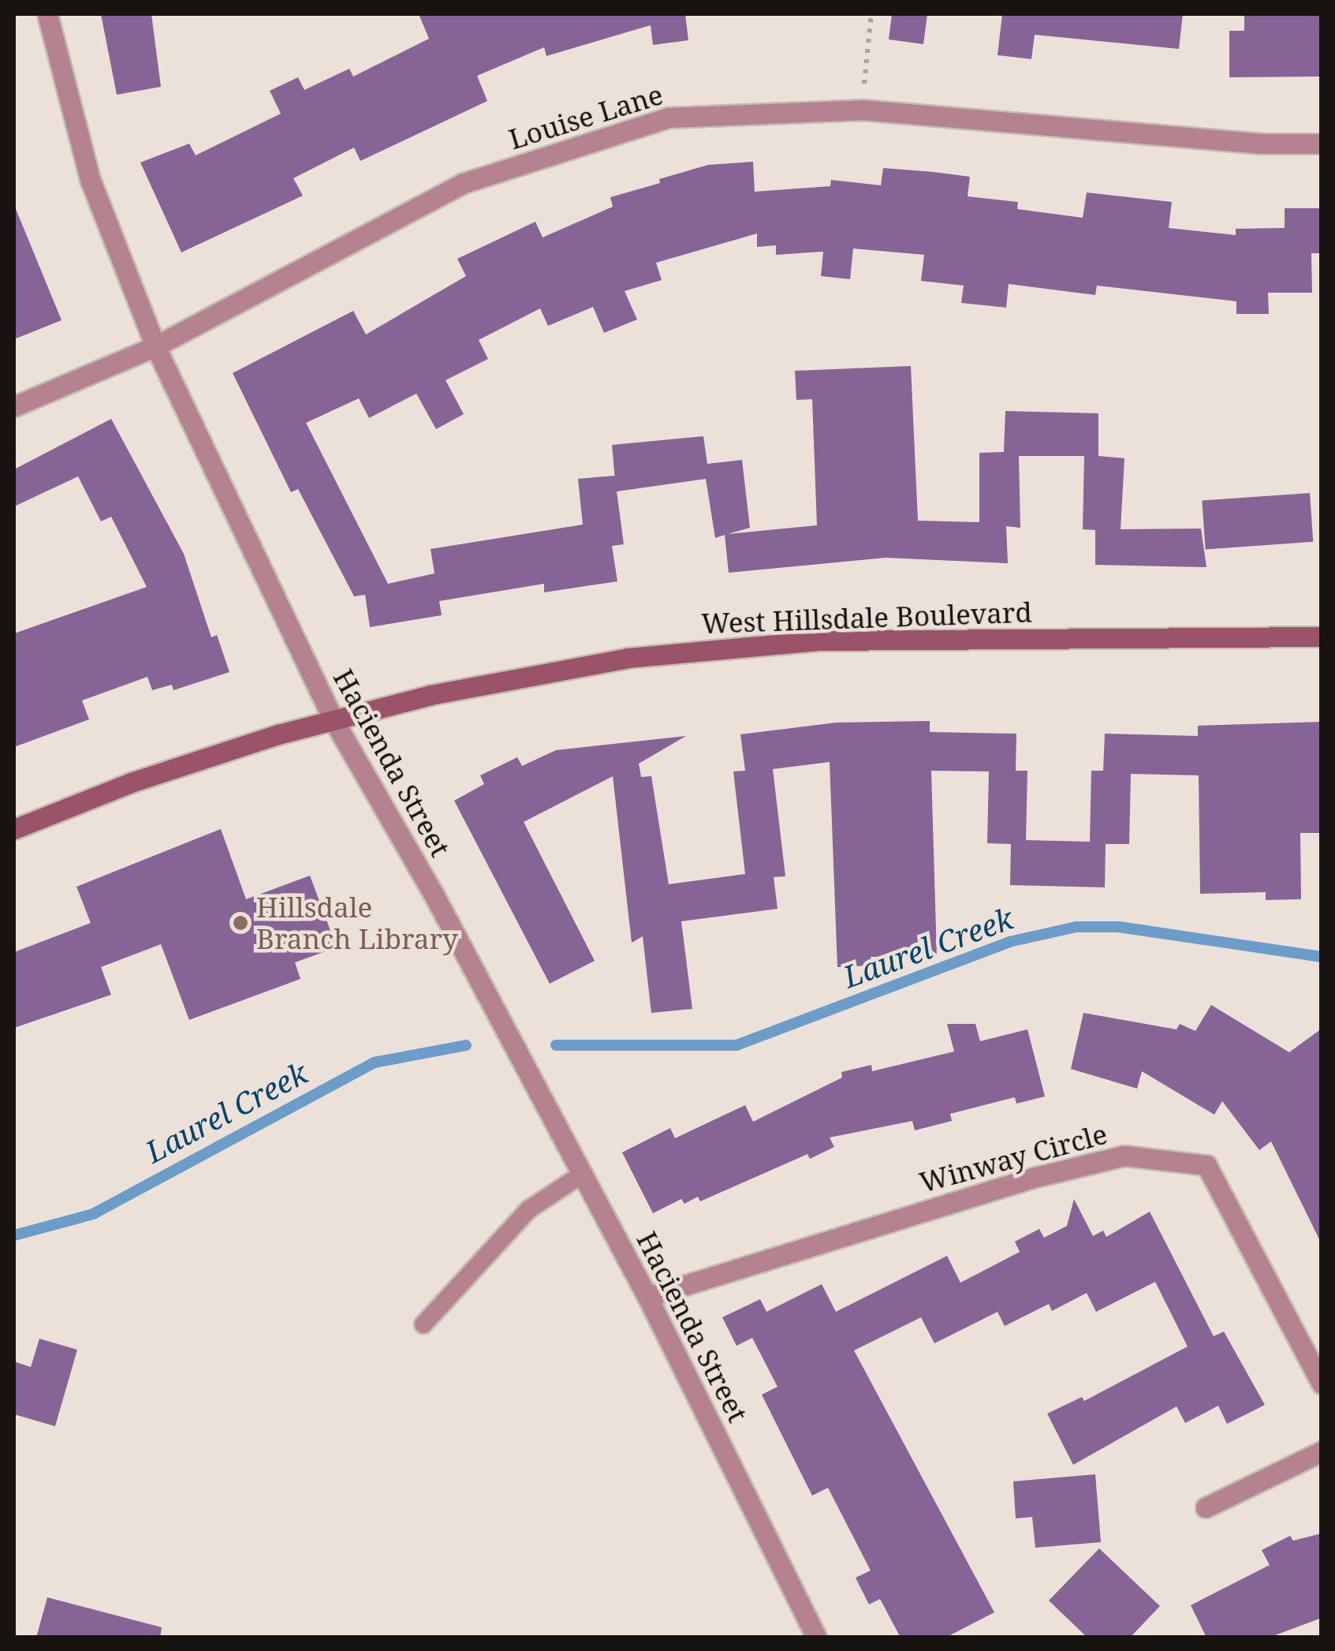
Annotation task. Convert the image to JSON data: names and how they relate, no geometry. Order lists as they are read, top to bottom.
{
  "streets": {
    "main road": ["West Hillsdale Boulevard"],
    "street": ["Louise Lane", "Hacienda Street", "Winway Circle"]
  },
  "crossings": [
    ["Louise Lane", "Hacienda Street"],
    ["West Hillsdale Boulevard", "Hacienda Street"],
    ["Hacienda Street", "Winway Circle"]
  ],
  "water": ["Laurel Creek"],
  "places": ["Hillsdale Branch Library"]
}
